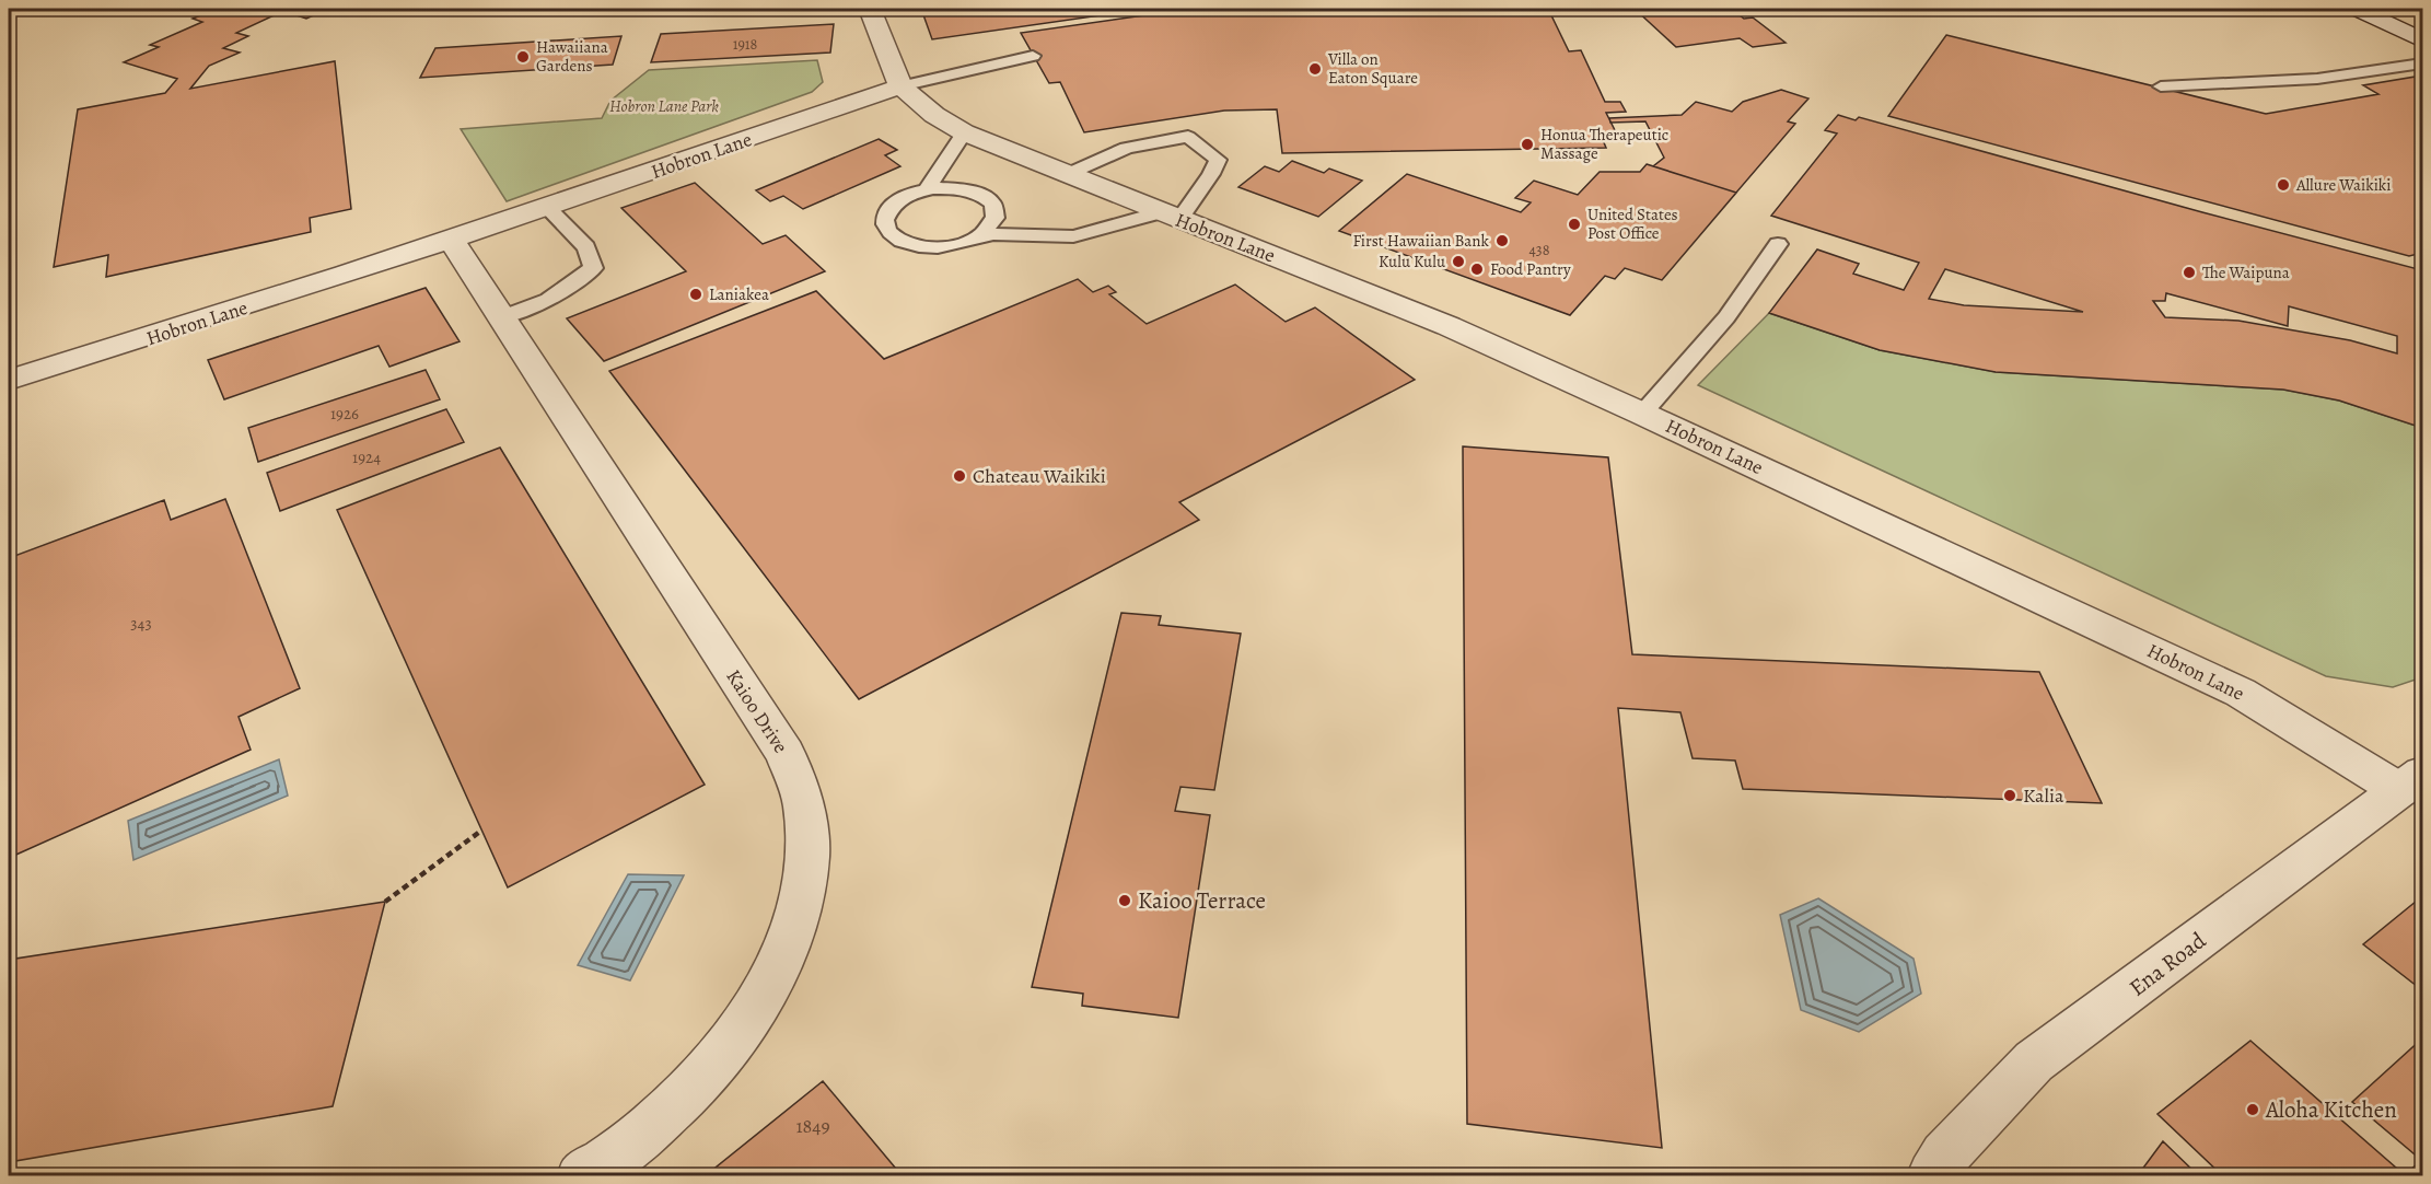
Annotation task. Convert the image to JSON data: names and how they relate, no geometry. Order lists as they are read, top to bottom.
{
  "streets": {
    "street": ["Hobron Lane", "Kaioo Drive", "Ena Road"]
  },
  "crossings": [
    ["Hobron Lane", "Kaioo Drive"],
    ["Hobron Lane", "Ena Road"]
  ],
  "parks": ["Hobron Lane Park"],
  "places": [
    "Hawaiiana Gardens",
    "Villa on Eaton Square",
    "Honua Therapeutic Massage",
    "Allure Waikiki",
    "United States Post Office",
    "First Hawaiian Bank",
    "Kulu Kulu",
    "Food Pantry",
    "The Waipuna",
    "Laniakea",
    "Chateau Waikiki",
    "Kalia",
    "Kaioo Terrace",
    "Aloha Kitchen"
  ],
  "house_numbers": [
    "1918",
    "438",
    "1926",
    "1924",
    "343",
    "1849"
  ]
}
